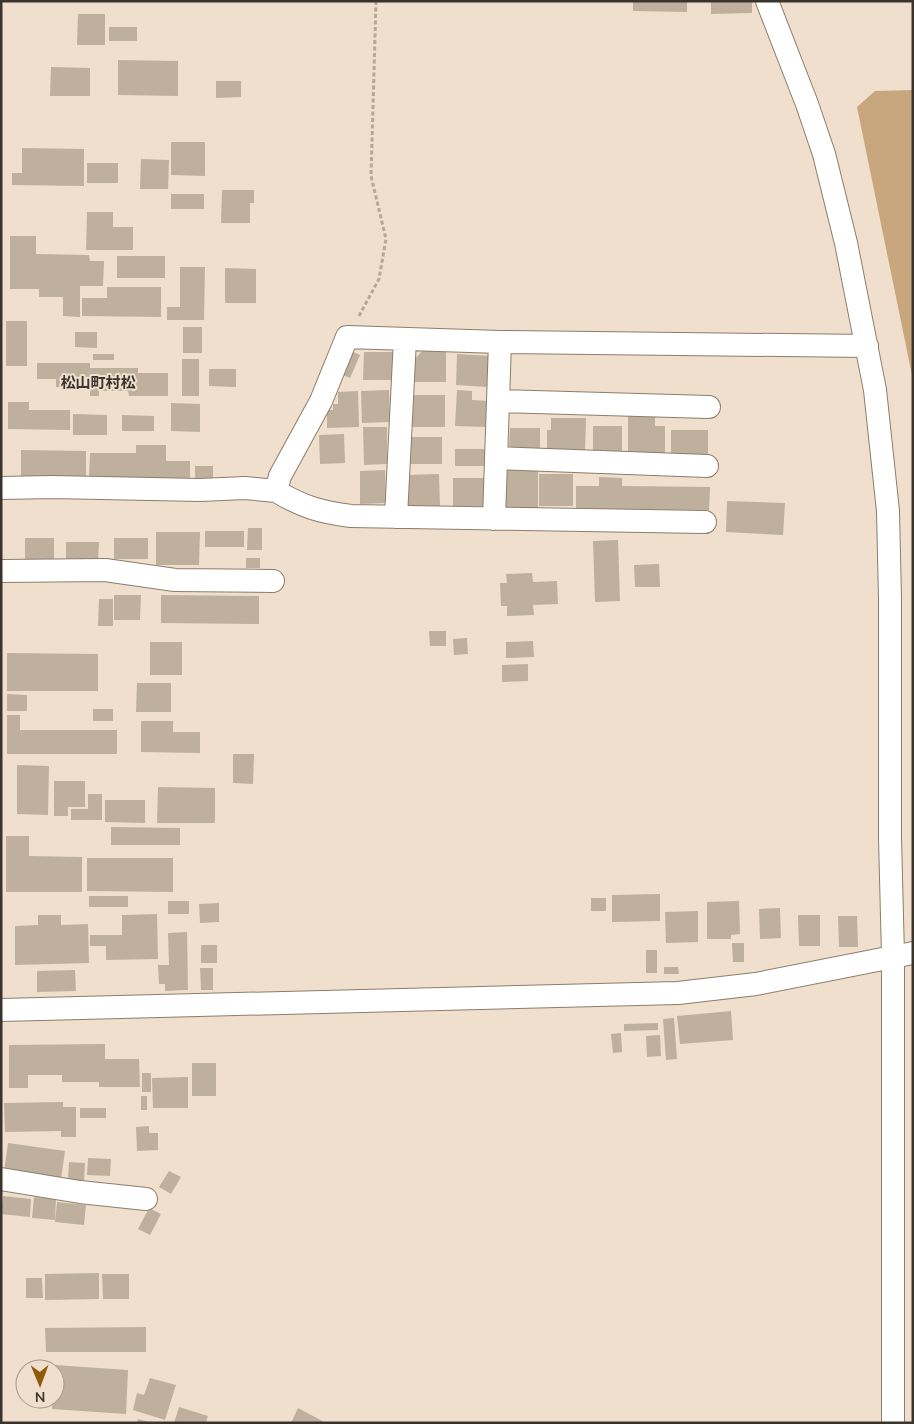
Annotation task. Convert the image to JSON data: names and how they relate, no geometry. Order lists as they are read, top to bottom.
{
  "districts": ["松山町村松"],
  "north": "bottom"
}
